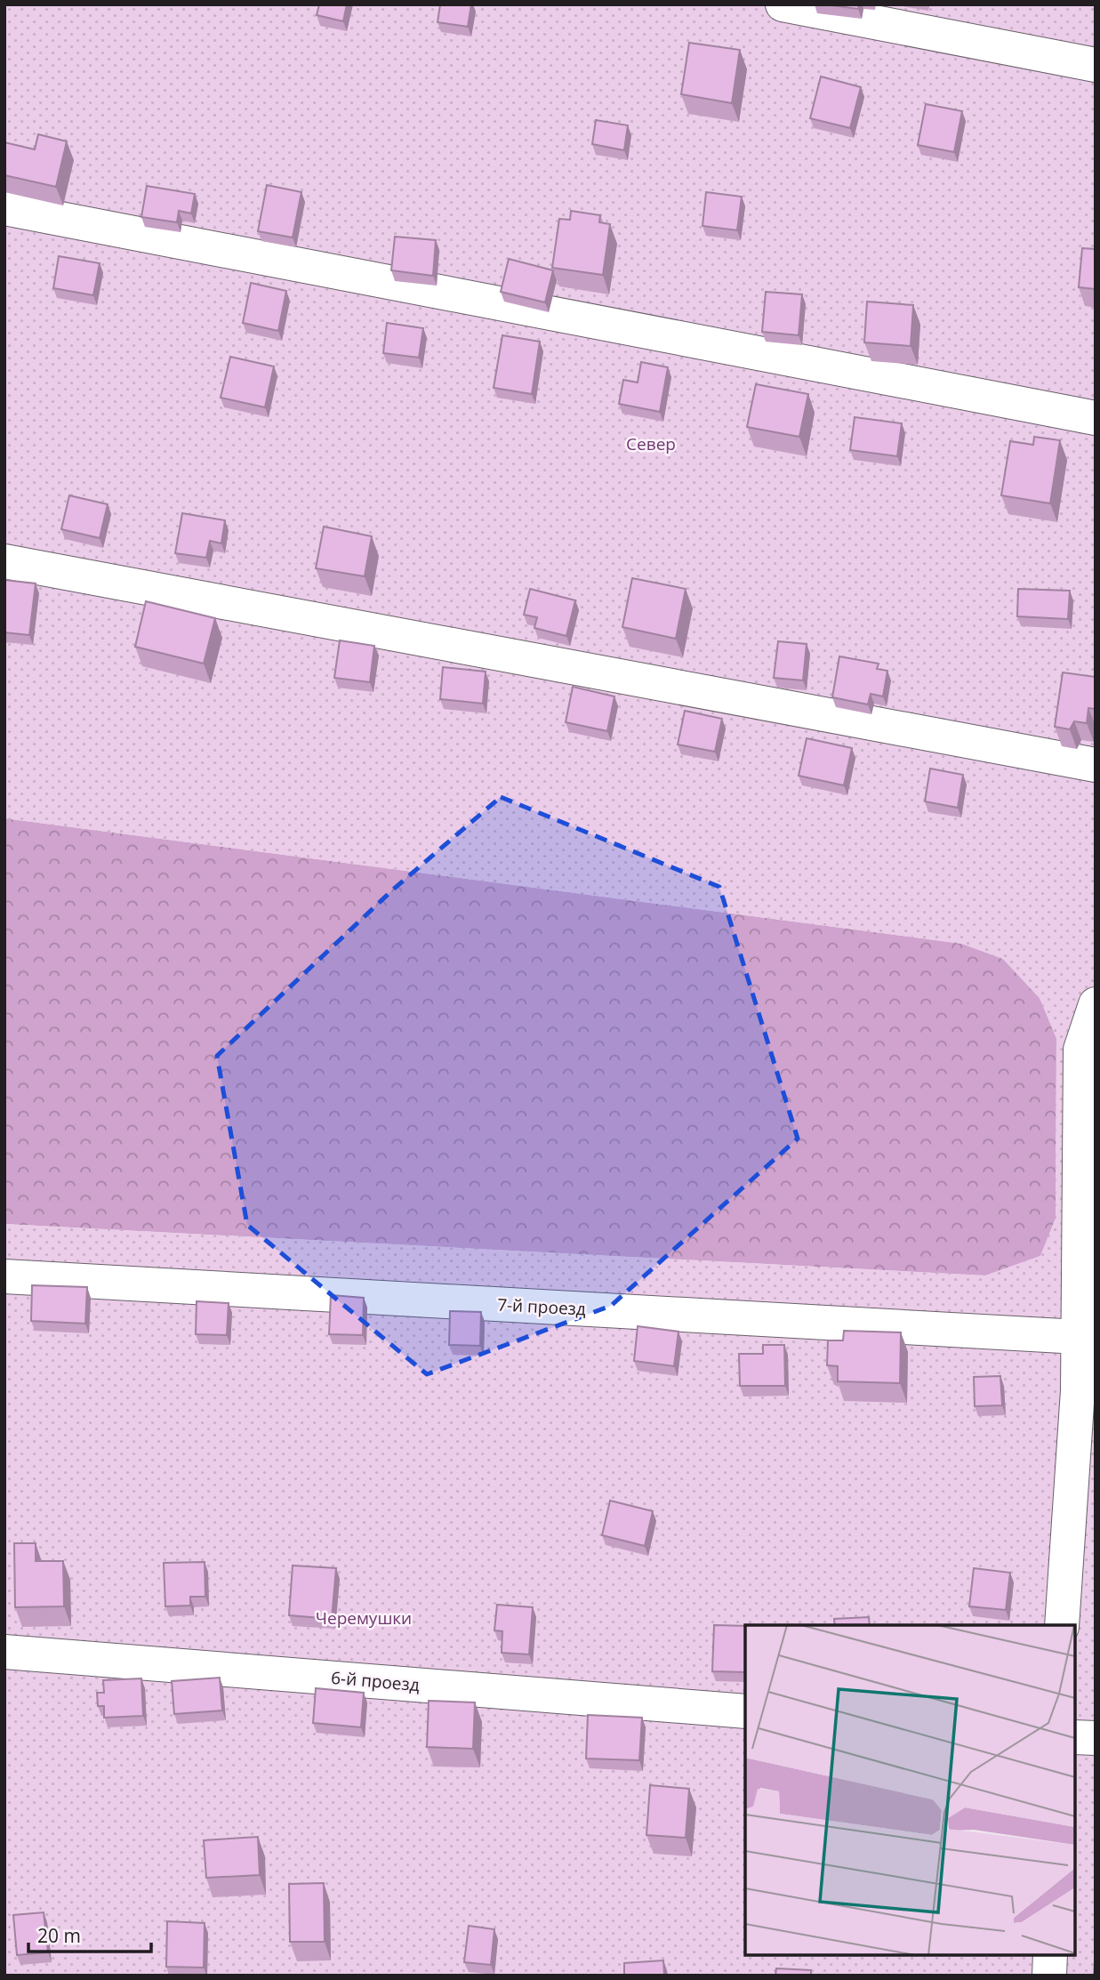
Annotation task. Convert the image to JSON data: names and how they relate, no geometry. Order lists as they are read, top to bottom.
{
  "streets": {
    "street": ["7-й проезд", "6-й проезд"]
  },
  "parks": ["Север", "Черемушки"],
  "scale_bar": "20 m"
}
